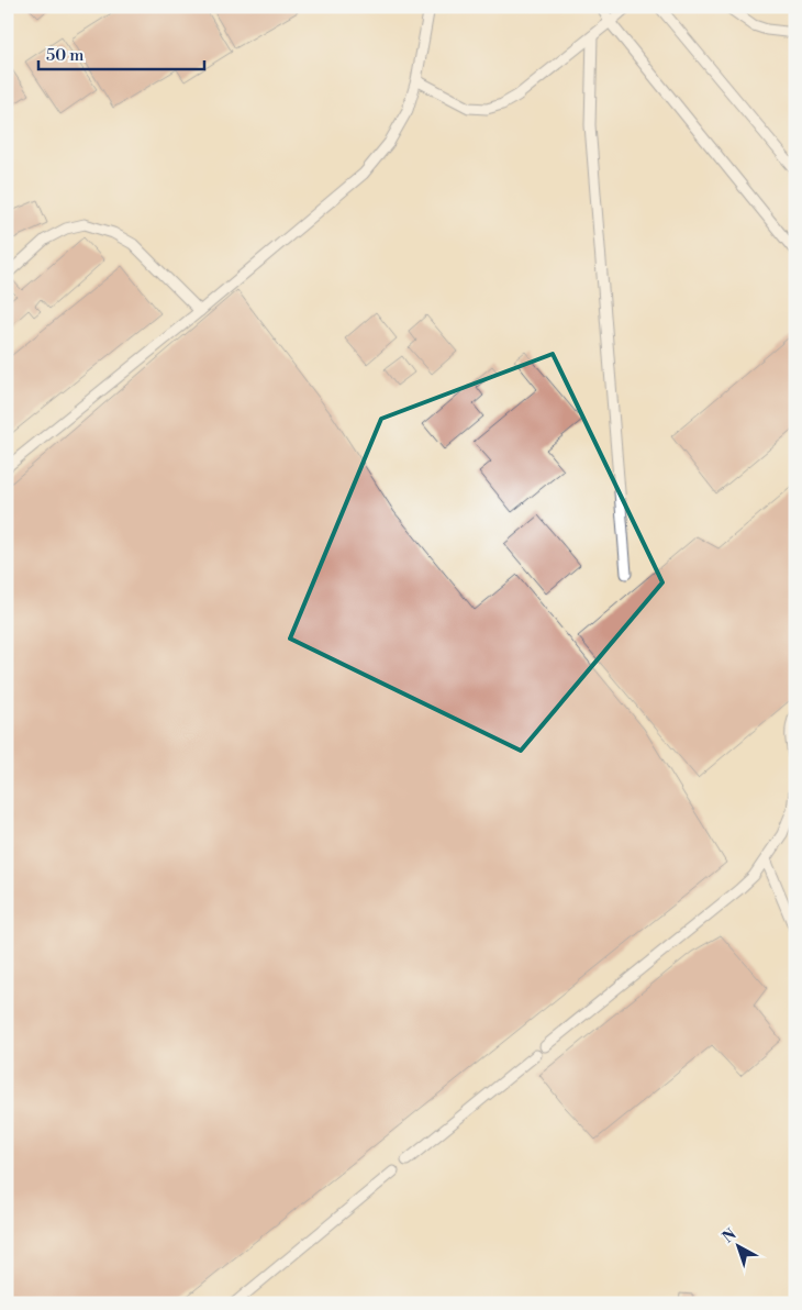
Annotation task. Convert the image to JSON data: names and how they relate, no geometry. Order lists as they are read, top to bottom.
{
  "scale_bar": "50 m",
  "north": "top left"
}
